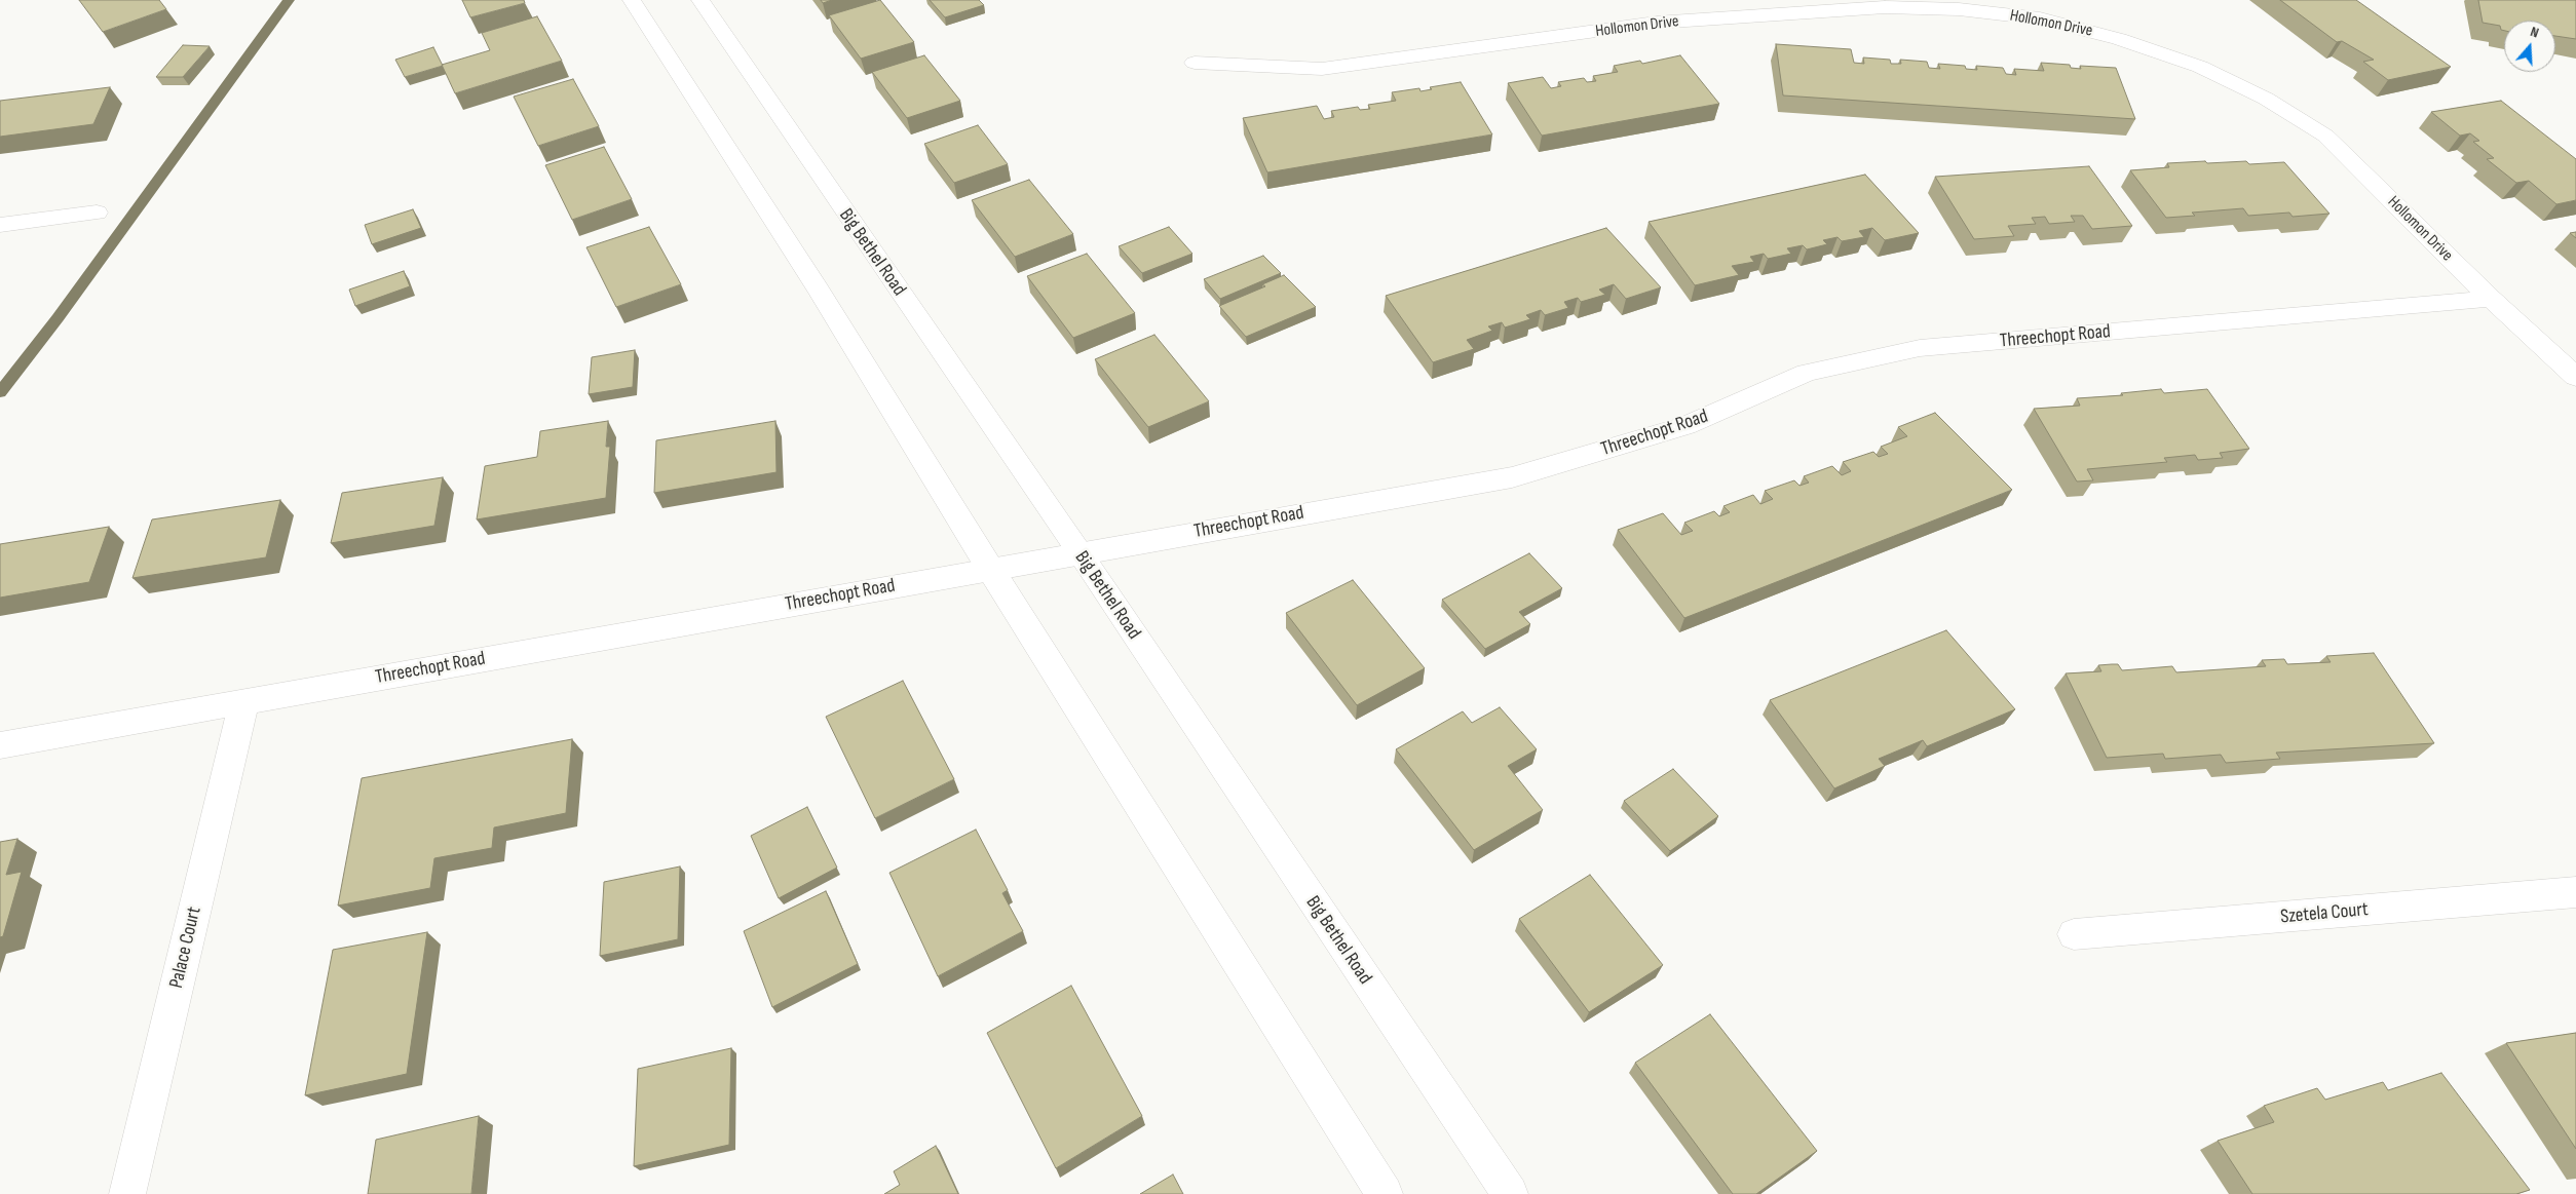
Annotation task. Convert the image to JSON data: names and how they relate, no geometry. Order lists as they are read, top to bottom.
{
  "streets": {
    "street": [
      "Hollomon Drive",
      "Big Bethel Road",
      "Threechopt Road",
      "Szetela Court",
      "Palace Court"
    ]
  },
  "crossings": [
    ["Hollomon Drive", "Threechopt Road"],
    ["Big Bethel Road", "Threechopt Road"],
    ["Threechopt Road", "Palace Court"]
  ],
  "north": "top"
}
